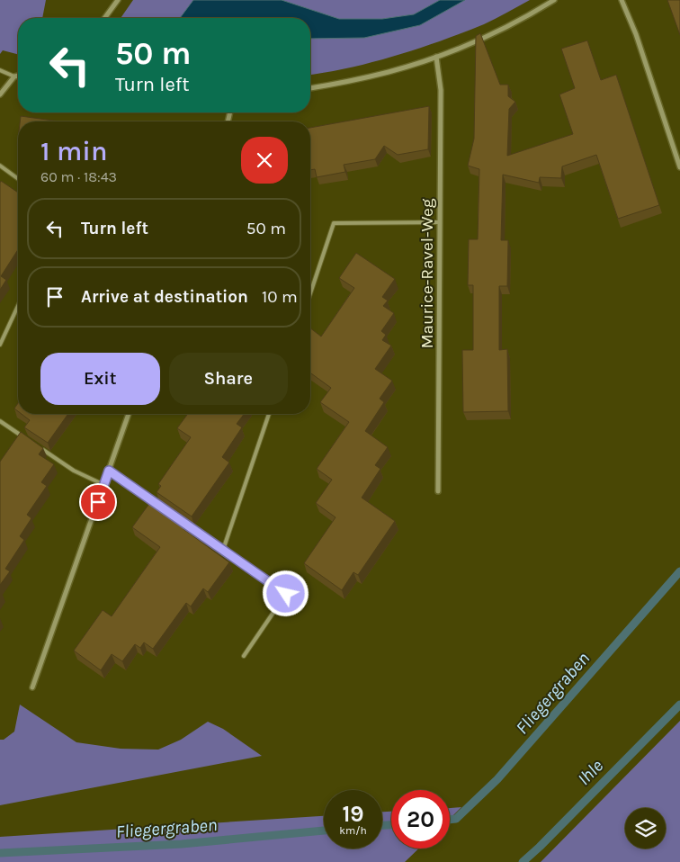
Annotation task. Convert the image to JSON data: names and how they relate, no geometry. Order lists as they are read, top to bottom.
{
  "streets": {
    "street": ["Maurice-Ravel-Weg"]
  },
  "water": ["Fliegergraben", "Ihle"],
  "page": {
    "turn": ["50 m", "Turn left"],
    "heading": ["1 min", "60 m · 18:43"],
    "list": [
      {
        "name": "Turn left",
        "value": "50 m"
      },
      {
        "name": "Arrive at destination",
        "value": "10 m"
      }
    ],
    "buttons": ["Exit", "Share"],
    "speed": "19 km/h",
    "limit": "20"
  }
}
